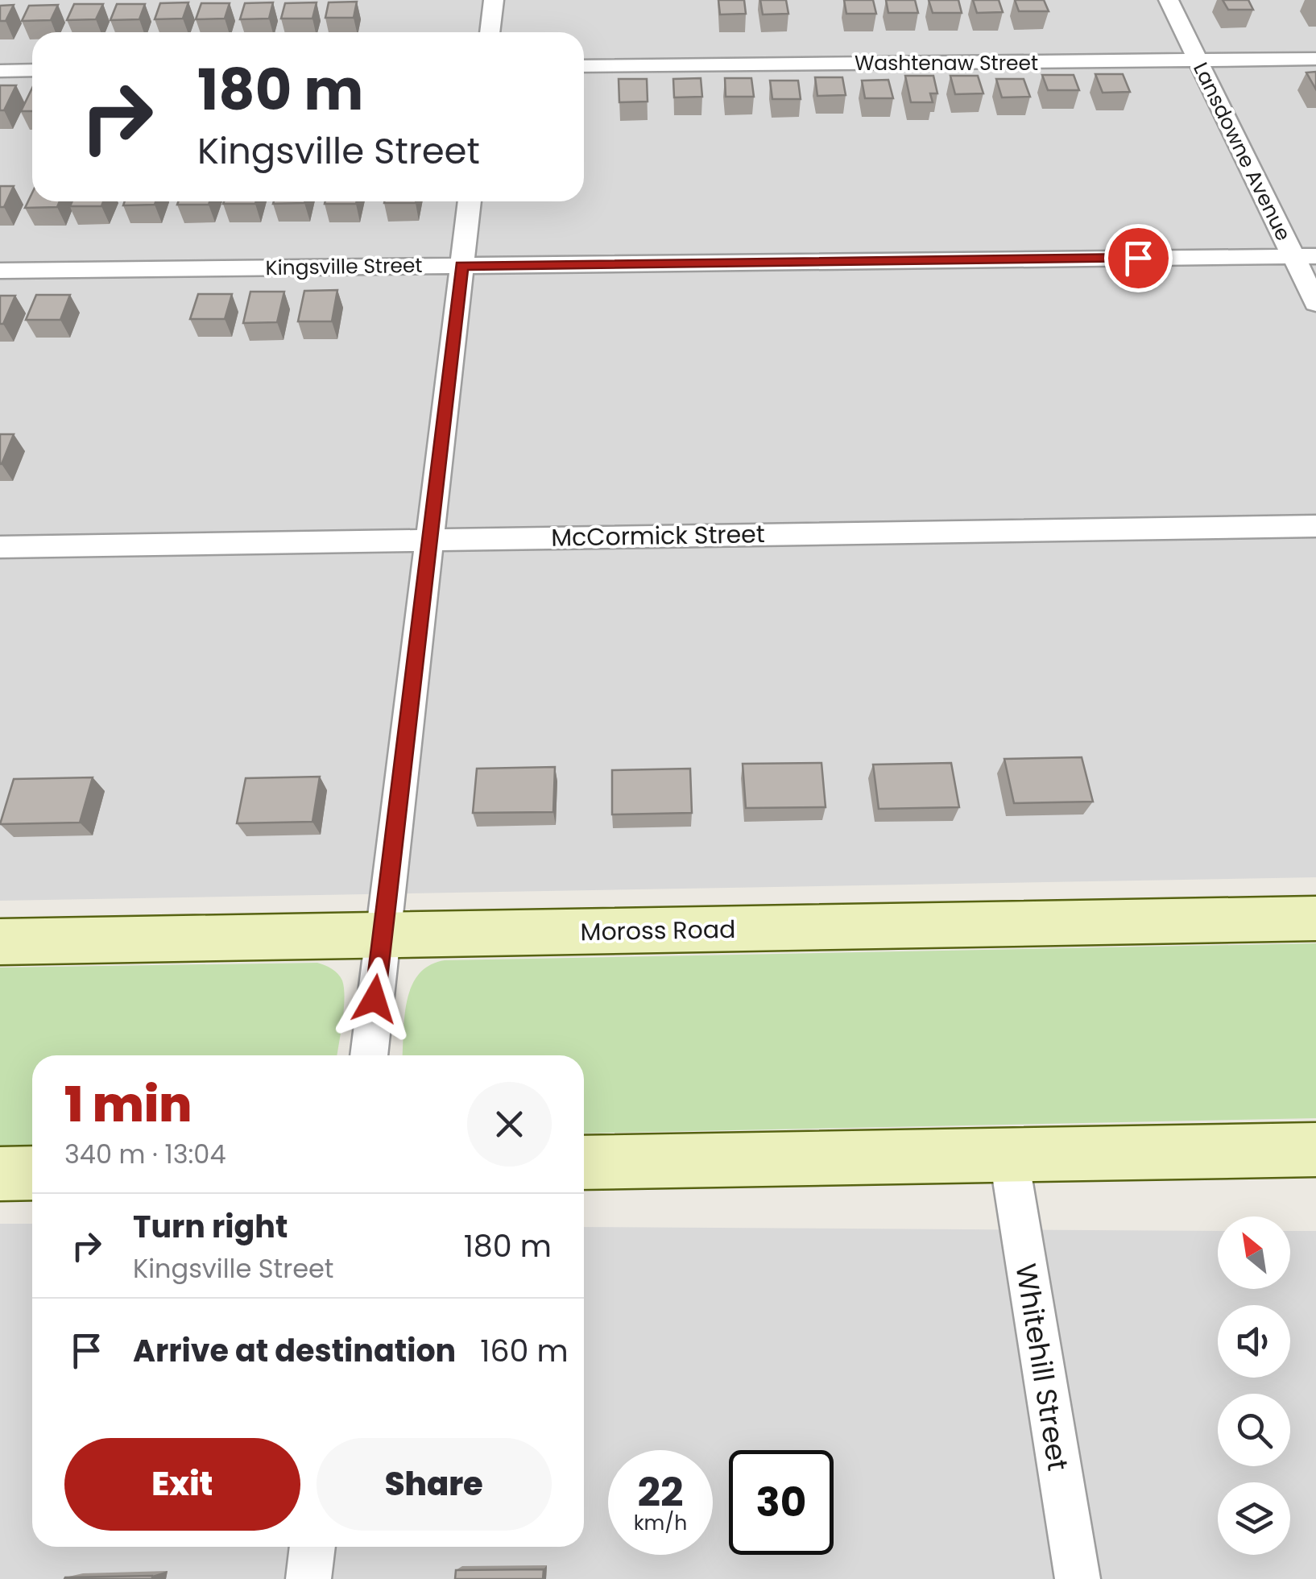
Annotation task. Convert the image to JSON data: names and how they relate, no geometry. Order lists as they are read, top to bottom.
{
  "streets": {
    "main road": ["Moross Road"],
    "street": [
      "Washtenaw Street",
      "Lansdowne Avenue",
      "Kingsville Street",
      "McCormick Street",
      "Whitehill Street"
    ]
  },
  "crossings": [
    ["Washtenaw Street", "Lansdowne Avenue"],
    ["Lansdowne Avenue", "Kingsville Street"]
  ],
  "north": "top left",
  "page": {
    "turn": ["180 m", "Kingsville Street"],
    "heading": ["1 min", "340 m · 13:04"],
    "list": [
      {
        "name": "Turn right",
        "note": "Kingsville Street",
        "value": "180 m"
      },
      {
        "name": "Arrive at destination",
        "value": "160 m"
      }
    ],
    "buttons": ["Exit", "Share"],
    "speed": "22 km/h",
    "limit": "30"
  }
}
